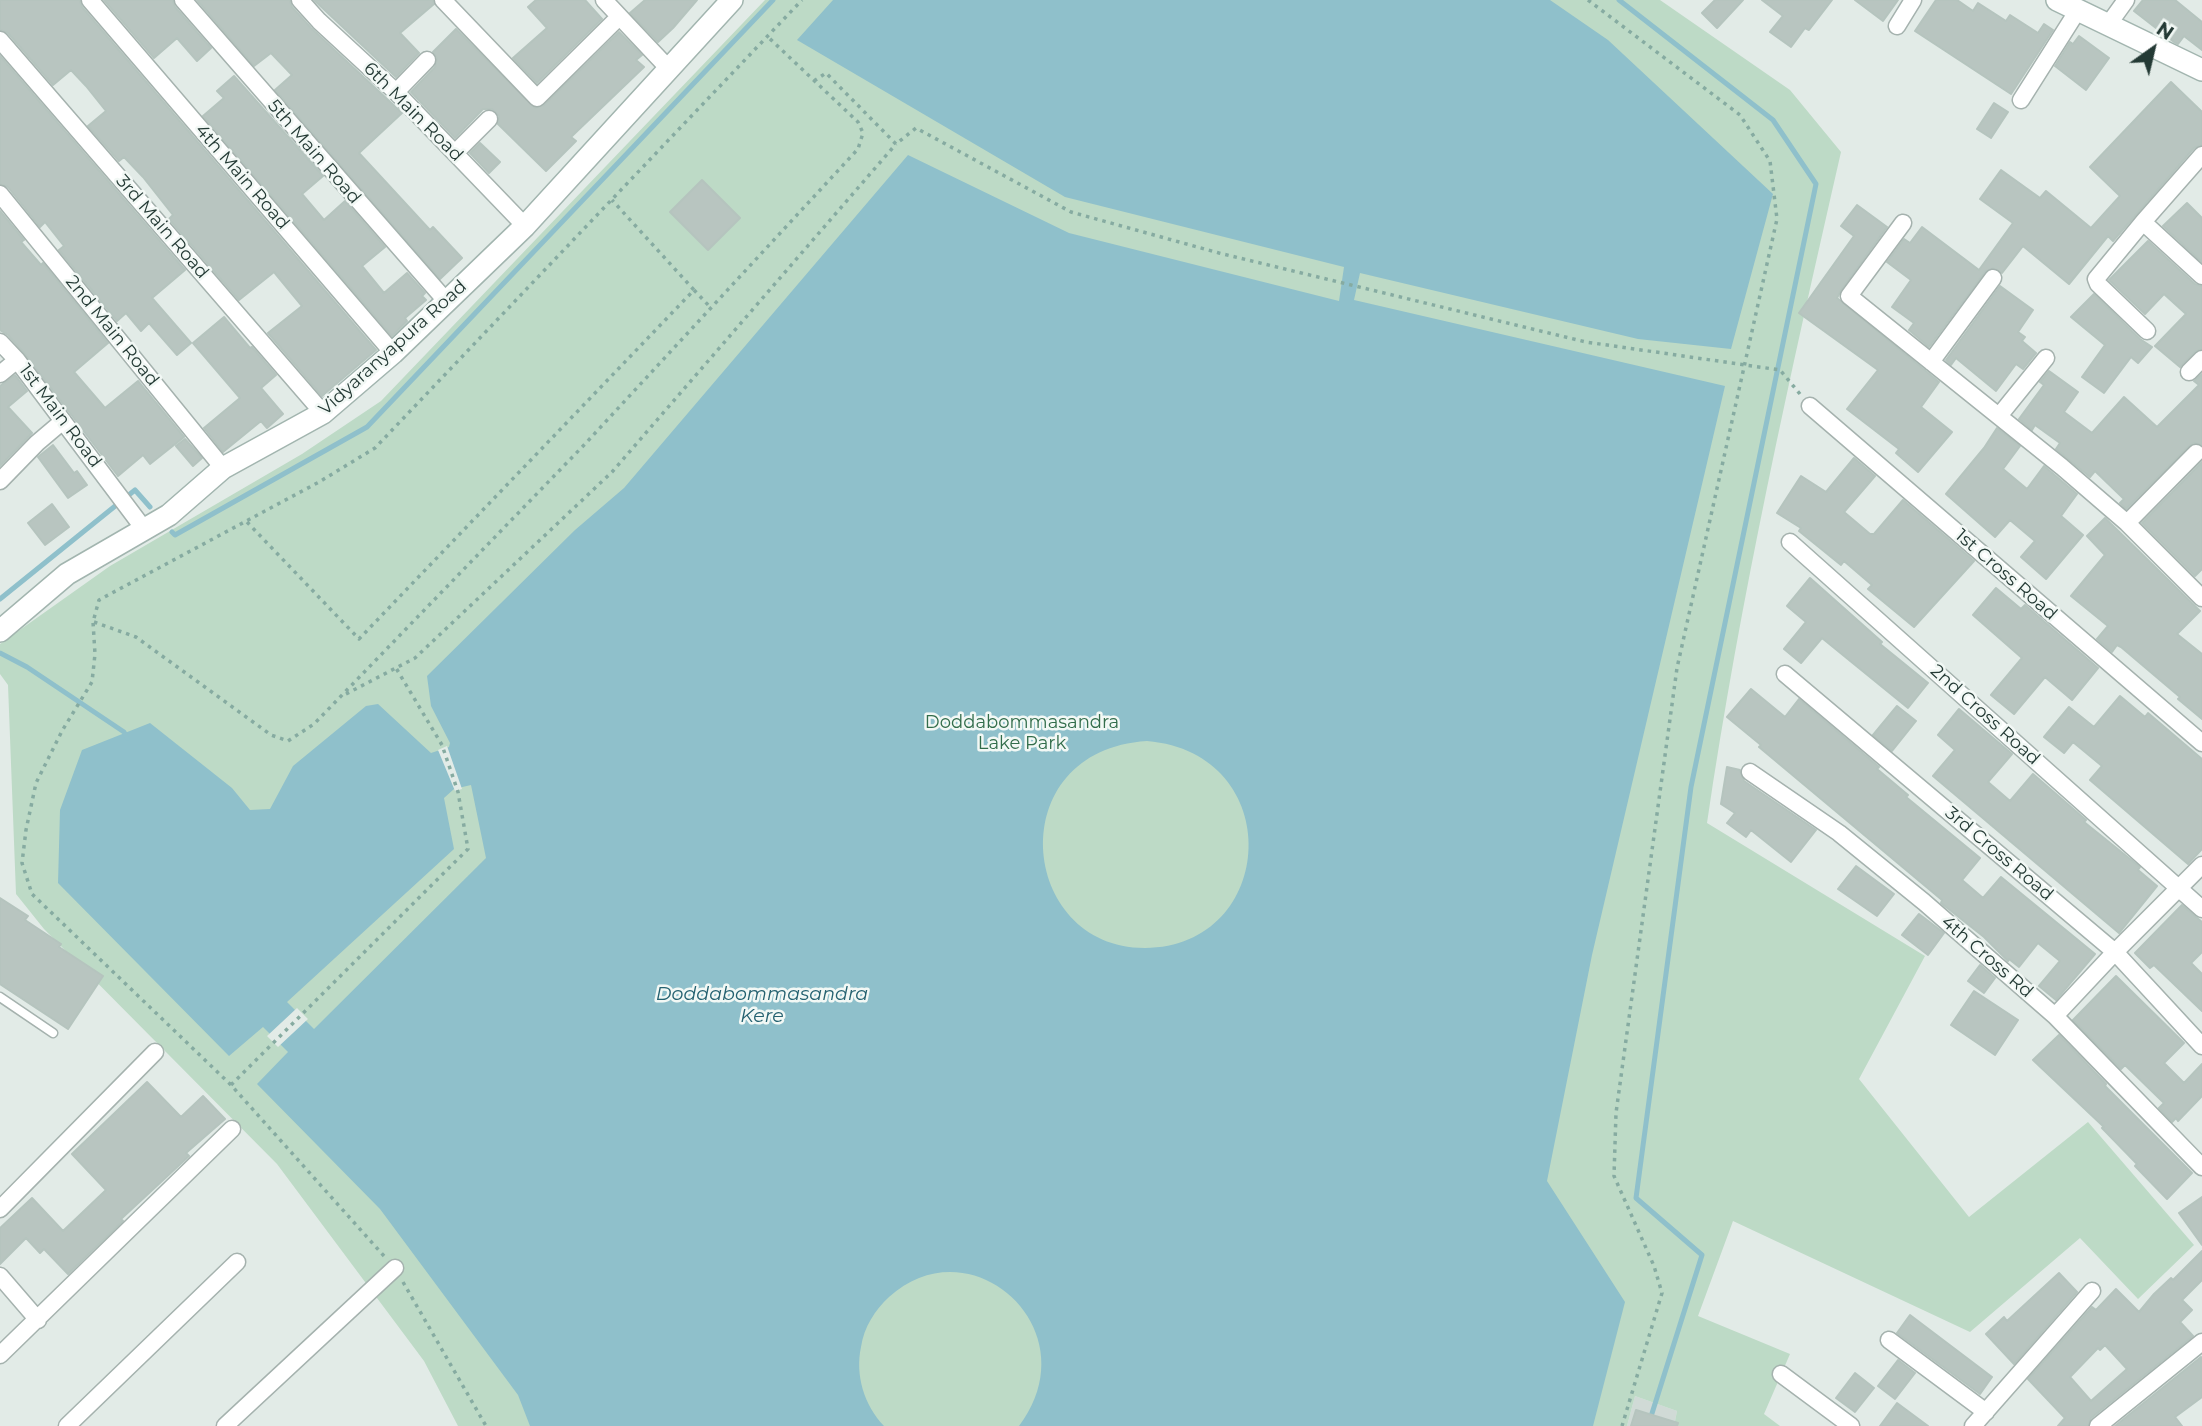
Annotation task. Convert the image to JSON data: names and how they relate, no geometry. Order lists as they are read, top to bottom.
{
  "streets": {
    "main road": ["Vidyaranyapura Road"],
    "street": [
      "6th Main Road",
      "5th Main Road",
      "4th Main Road",
      "3rd Main Road",
      "2nd Main Road",
      "1st Main Road",
      "1st Cross Road",
      "2nd Cross Road",
      "3rd Cross Road",
      "4th Cross Rd"
    ]
  },
  "crossings": [
    ["6th Main Road", "Vidyaranyapura Road"],
    ["5th Main Road", "Vidyaranyapura Road"],
    ["4th Main Road", "Vidyaranyapura Road"],
    ["3rd Main Road", "Vidyaranyapura Road"],
    ["2nd Main Road", "Vidyaranyapura Road"],
    ["Vidyaranyapura Road", "1st Main Road"]
  ],
  "water": ["Doddabommasandra Kere"],
  "parks": ["Doddabommasandra Lake Park"],
  "north": "top right"
}
